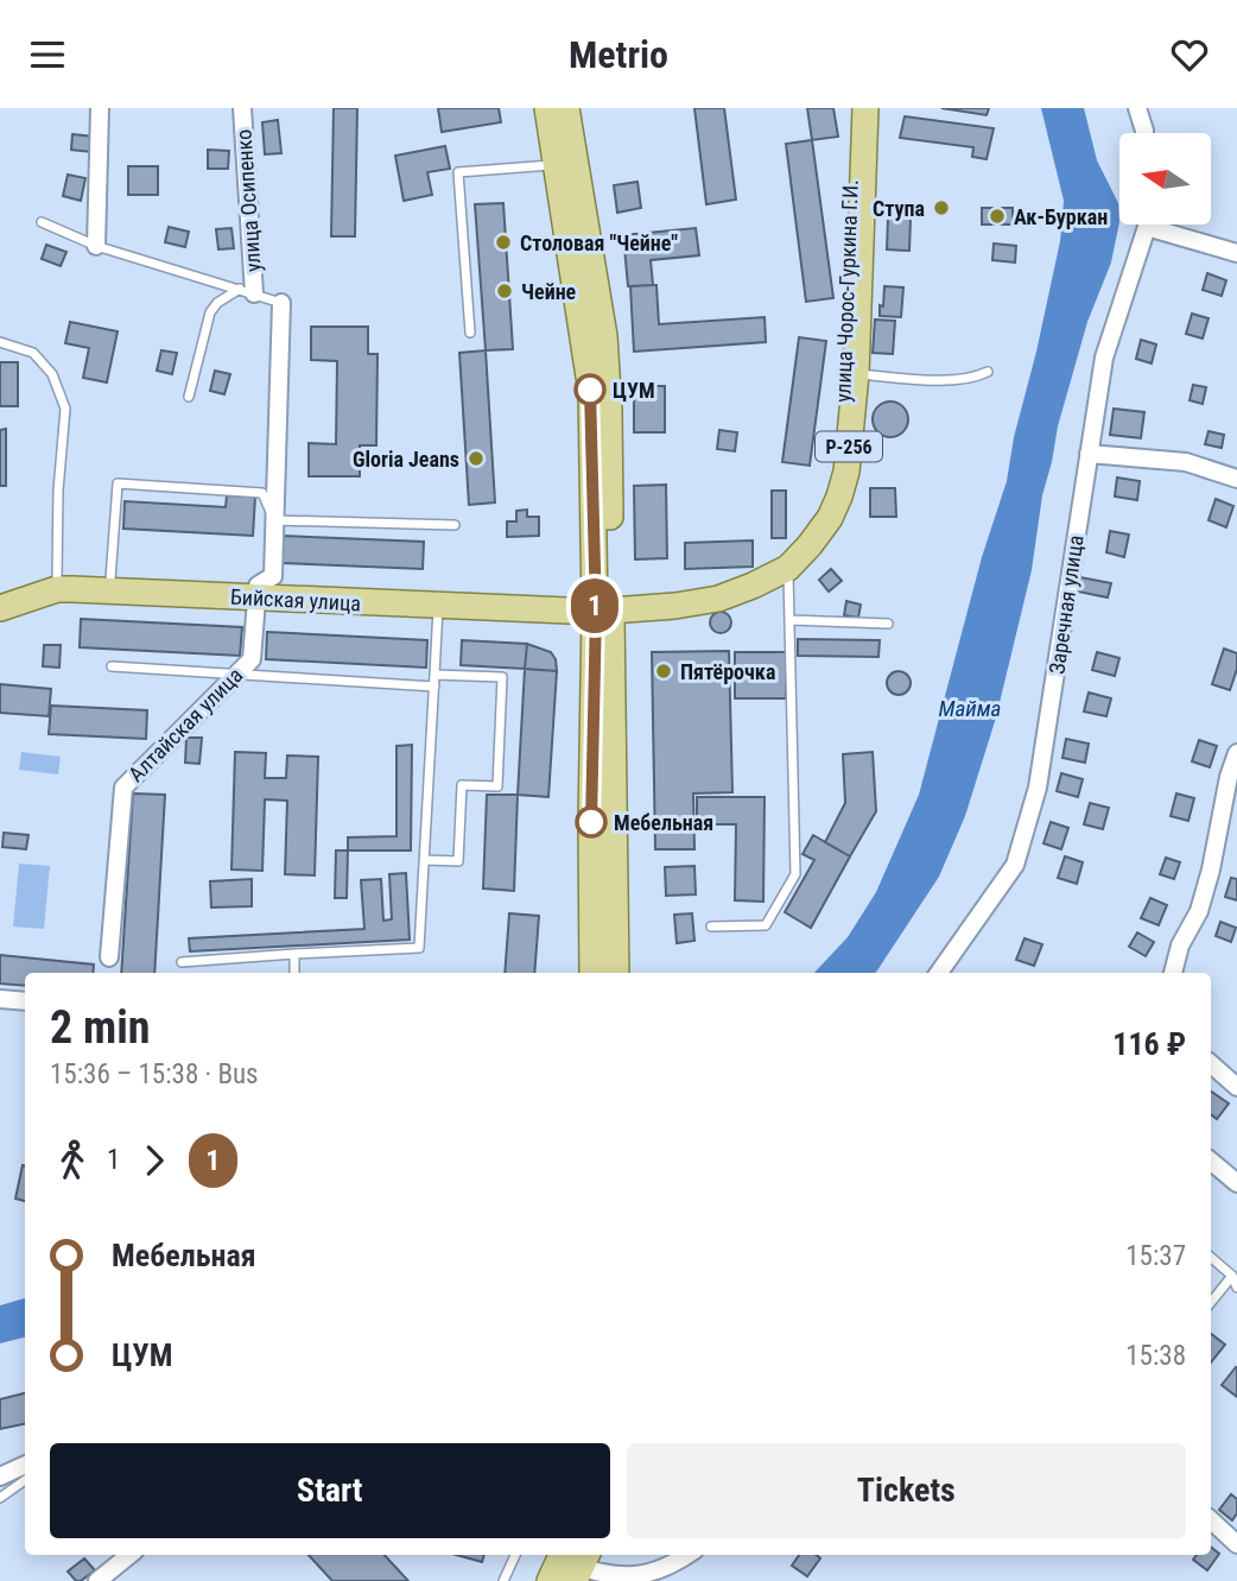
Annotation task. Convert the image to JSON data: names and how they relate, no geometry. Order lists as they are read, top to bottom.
{
  "streets": {
    "main road": ["улица Чорос-Гуркина Г.И.", "Р-256", "Бийская улица"],
    "street": ["улица Осипенко", "Заречная улица", "Алтайская улица"]
  },
  "crossings": [
    ["улица Чорос-Гуркина Г.И.", "Бийская улица"],
    ["Бийская улица", "Алтайская улица"]
  ],
  "water": ["Майма"],
  "places": [
    "Ступа",
    "Ак-Буркан",
    "Столовая \"Чейне\"",
    "Чейне",
    "ЦУМ",
    "Gloria Jeans",
    "Пятёрочка",
    "Мебельная"
  ],
  "lines": ["bus line 1"],
  "north": "left",
  "page": {
    "header": "Metrio",
    "on_map": "1",
    "heading": ["2 min", "15:36 – 15:38 · Bus", "116 ₽"],
    "legs": ["1", "1"],
    "list": [
      {
        "name": "Мебельная",
        "value": "15:37"
      },
      {
        "name": "ЦУМ",
        "value": "15:38"
      }
    ],
    "buttons": ["Start", "Tickets"]
  }
}
